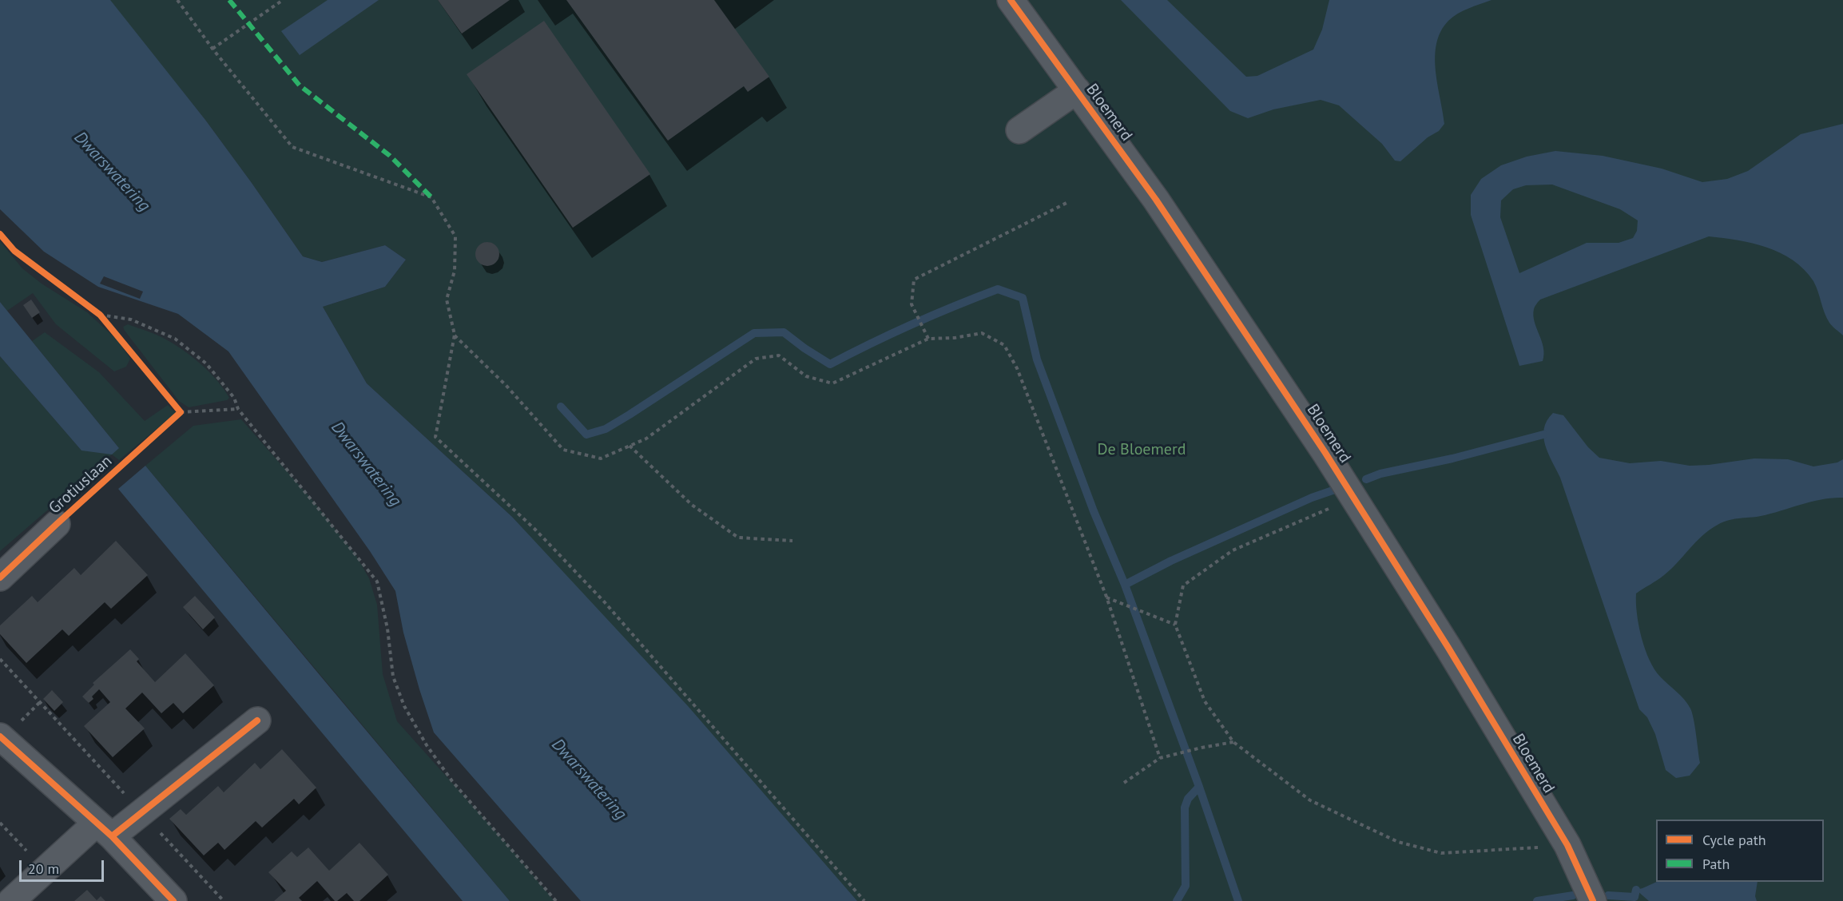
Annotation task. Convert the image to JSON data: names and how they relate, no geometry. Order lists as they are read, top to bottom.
{
  "streets": {
    "street": ["Bloemerd", "Grotiuslaan"]
  },
  "water": ["Dwarswatering"],
  "parks": ["De Bloemerd"],
  "legend": ["Cycle path", "Path"],
  "scale_bar": "20 m"
}
